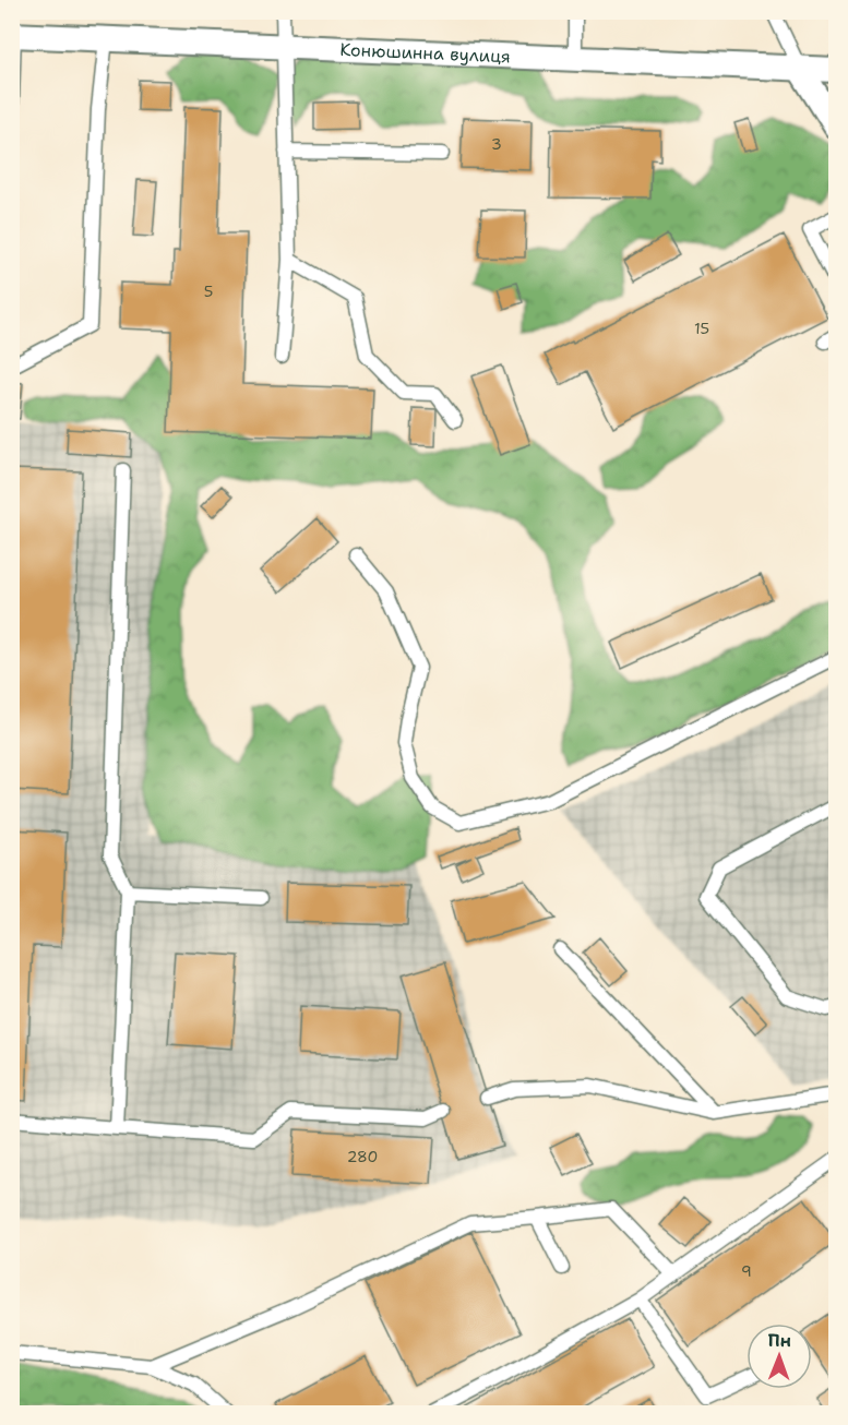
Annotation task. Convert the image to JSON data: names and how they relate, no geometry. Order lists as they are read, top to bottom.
{
  "streets": {
    "street": ["Конюшинна вулиця"]
  },
  "house_numbers": [
    "3",
    "5",
    "15",
    "280",
    "9"
  ],
  "north": "top"
}
